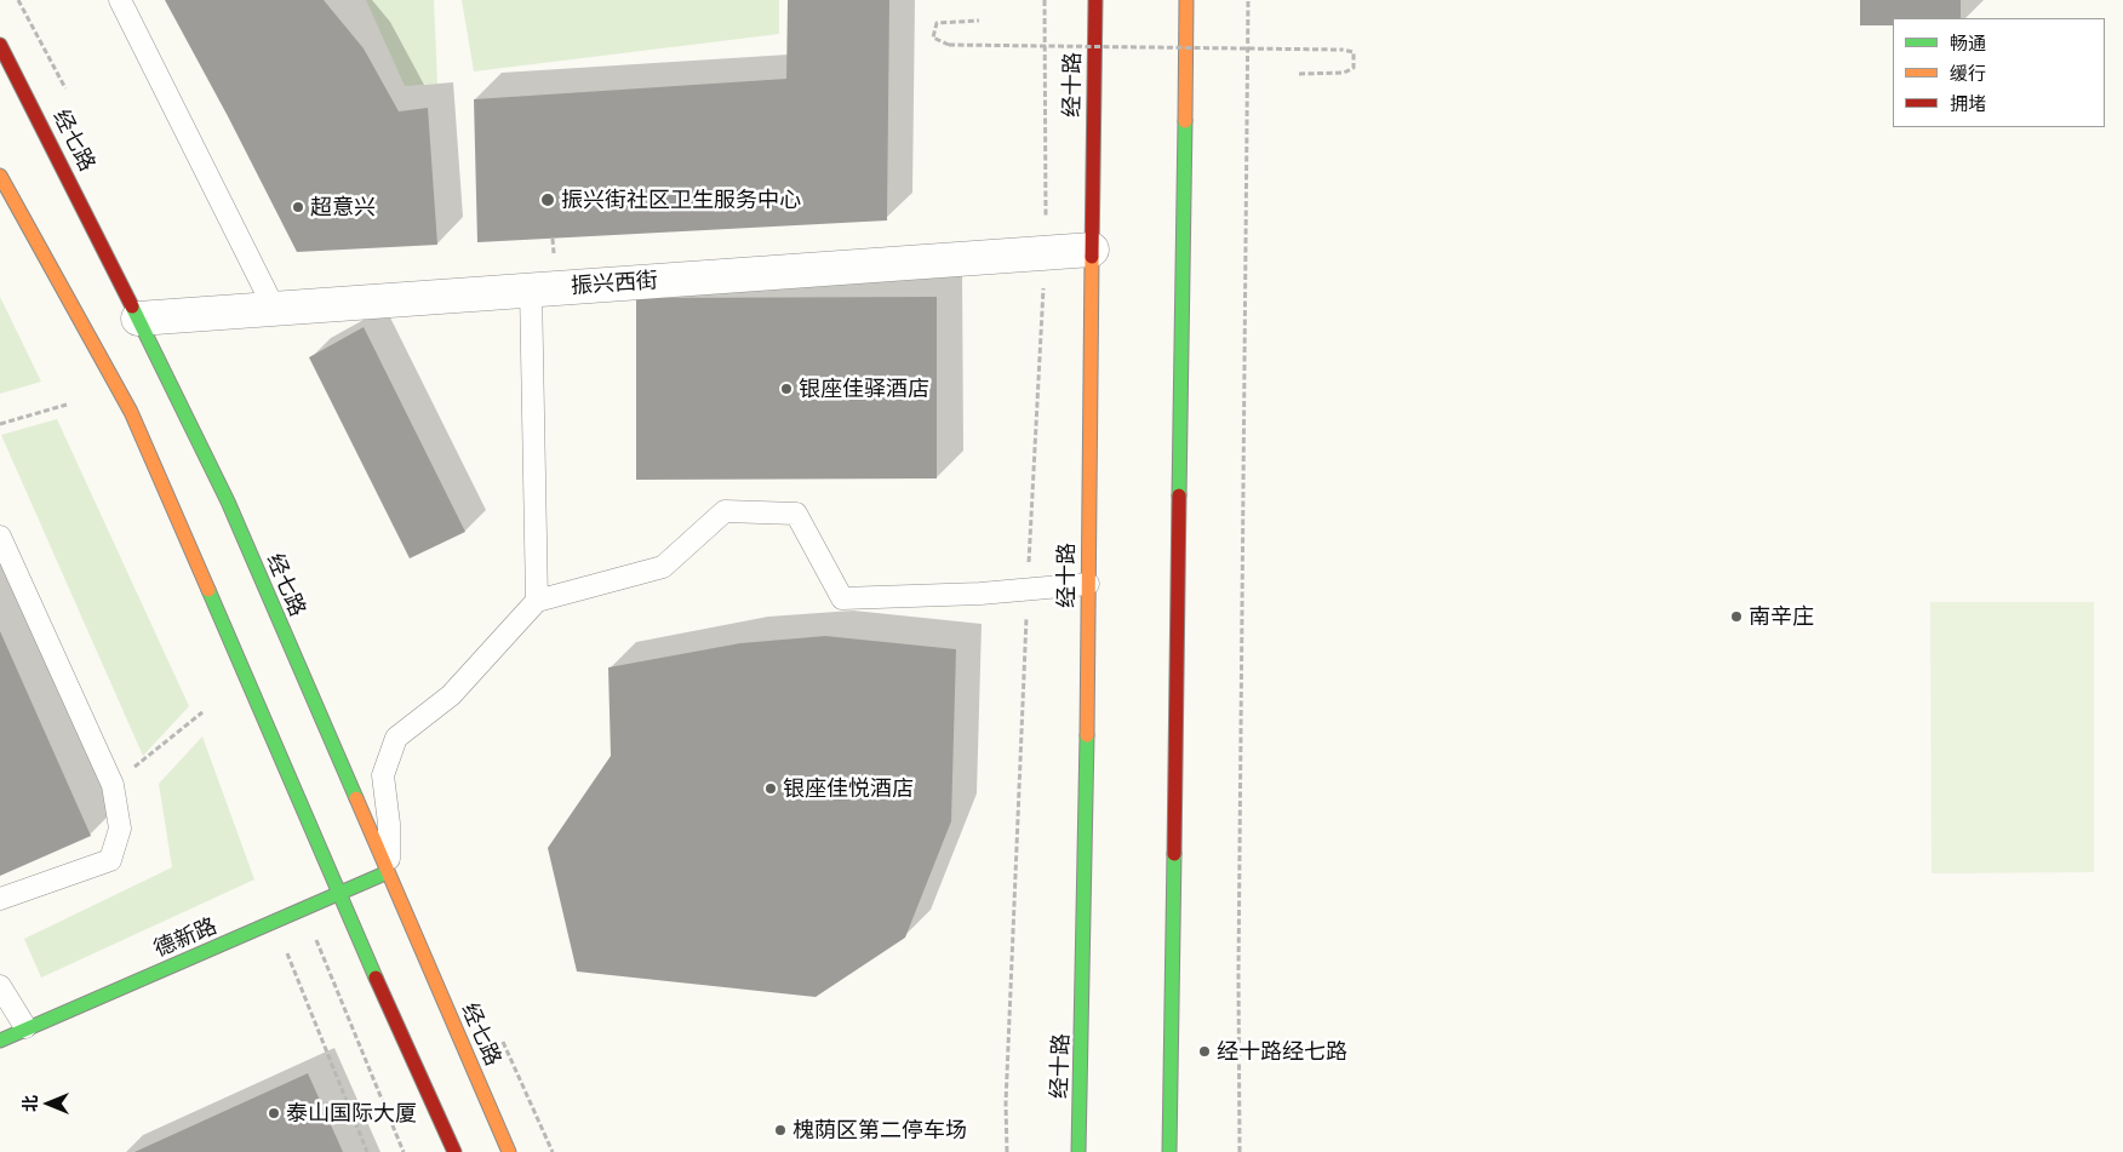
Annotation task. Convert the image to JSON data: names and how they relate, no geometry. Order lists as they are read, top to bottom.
{
  "streets": {
    "main road": ["经十路", "经七路", "德新路"],
    "street": ["振兴西街"]
  },
  "crossings": [
    ["经十路", "振兴西街"],
    ["经七路", "振兴西街"],
    ["经七路", "德新路"]
  ],
  "places": [
    "振兴街社区卫生服务中心",
    "超意兴",
    "银座佳驿酒店",
    "南辛庄",
    "银座佳悦酒店",
    "经十路经七路",
    "泰山国际大厦",
    "槐荫区第二停车场"
  ],
  "legend": ["畅通", "缓行", "拥堵"],
  "north": "left"
}
